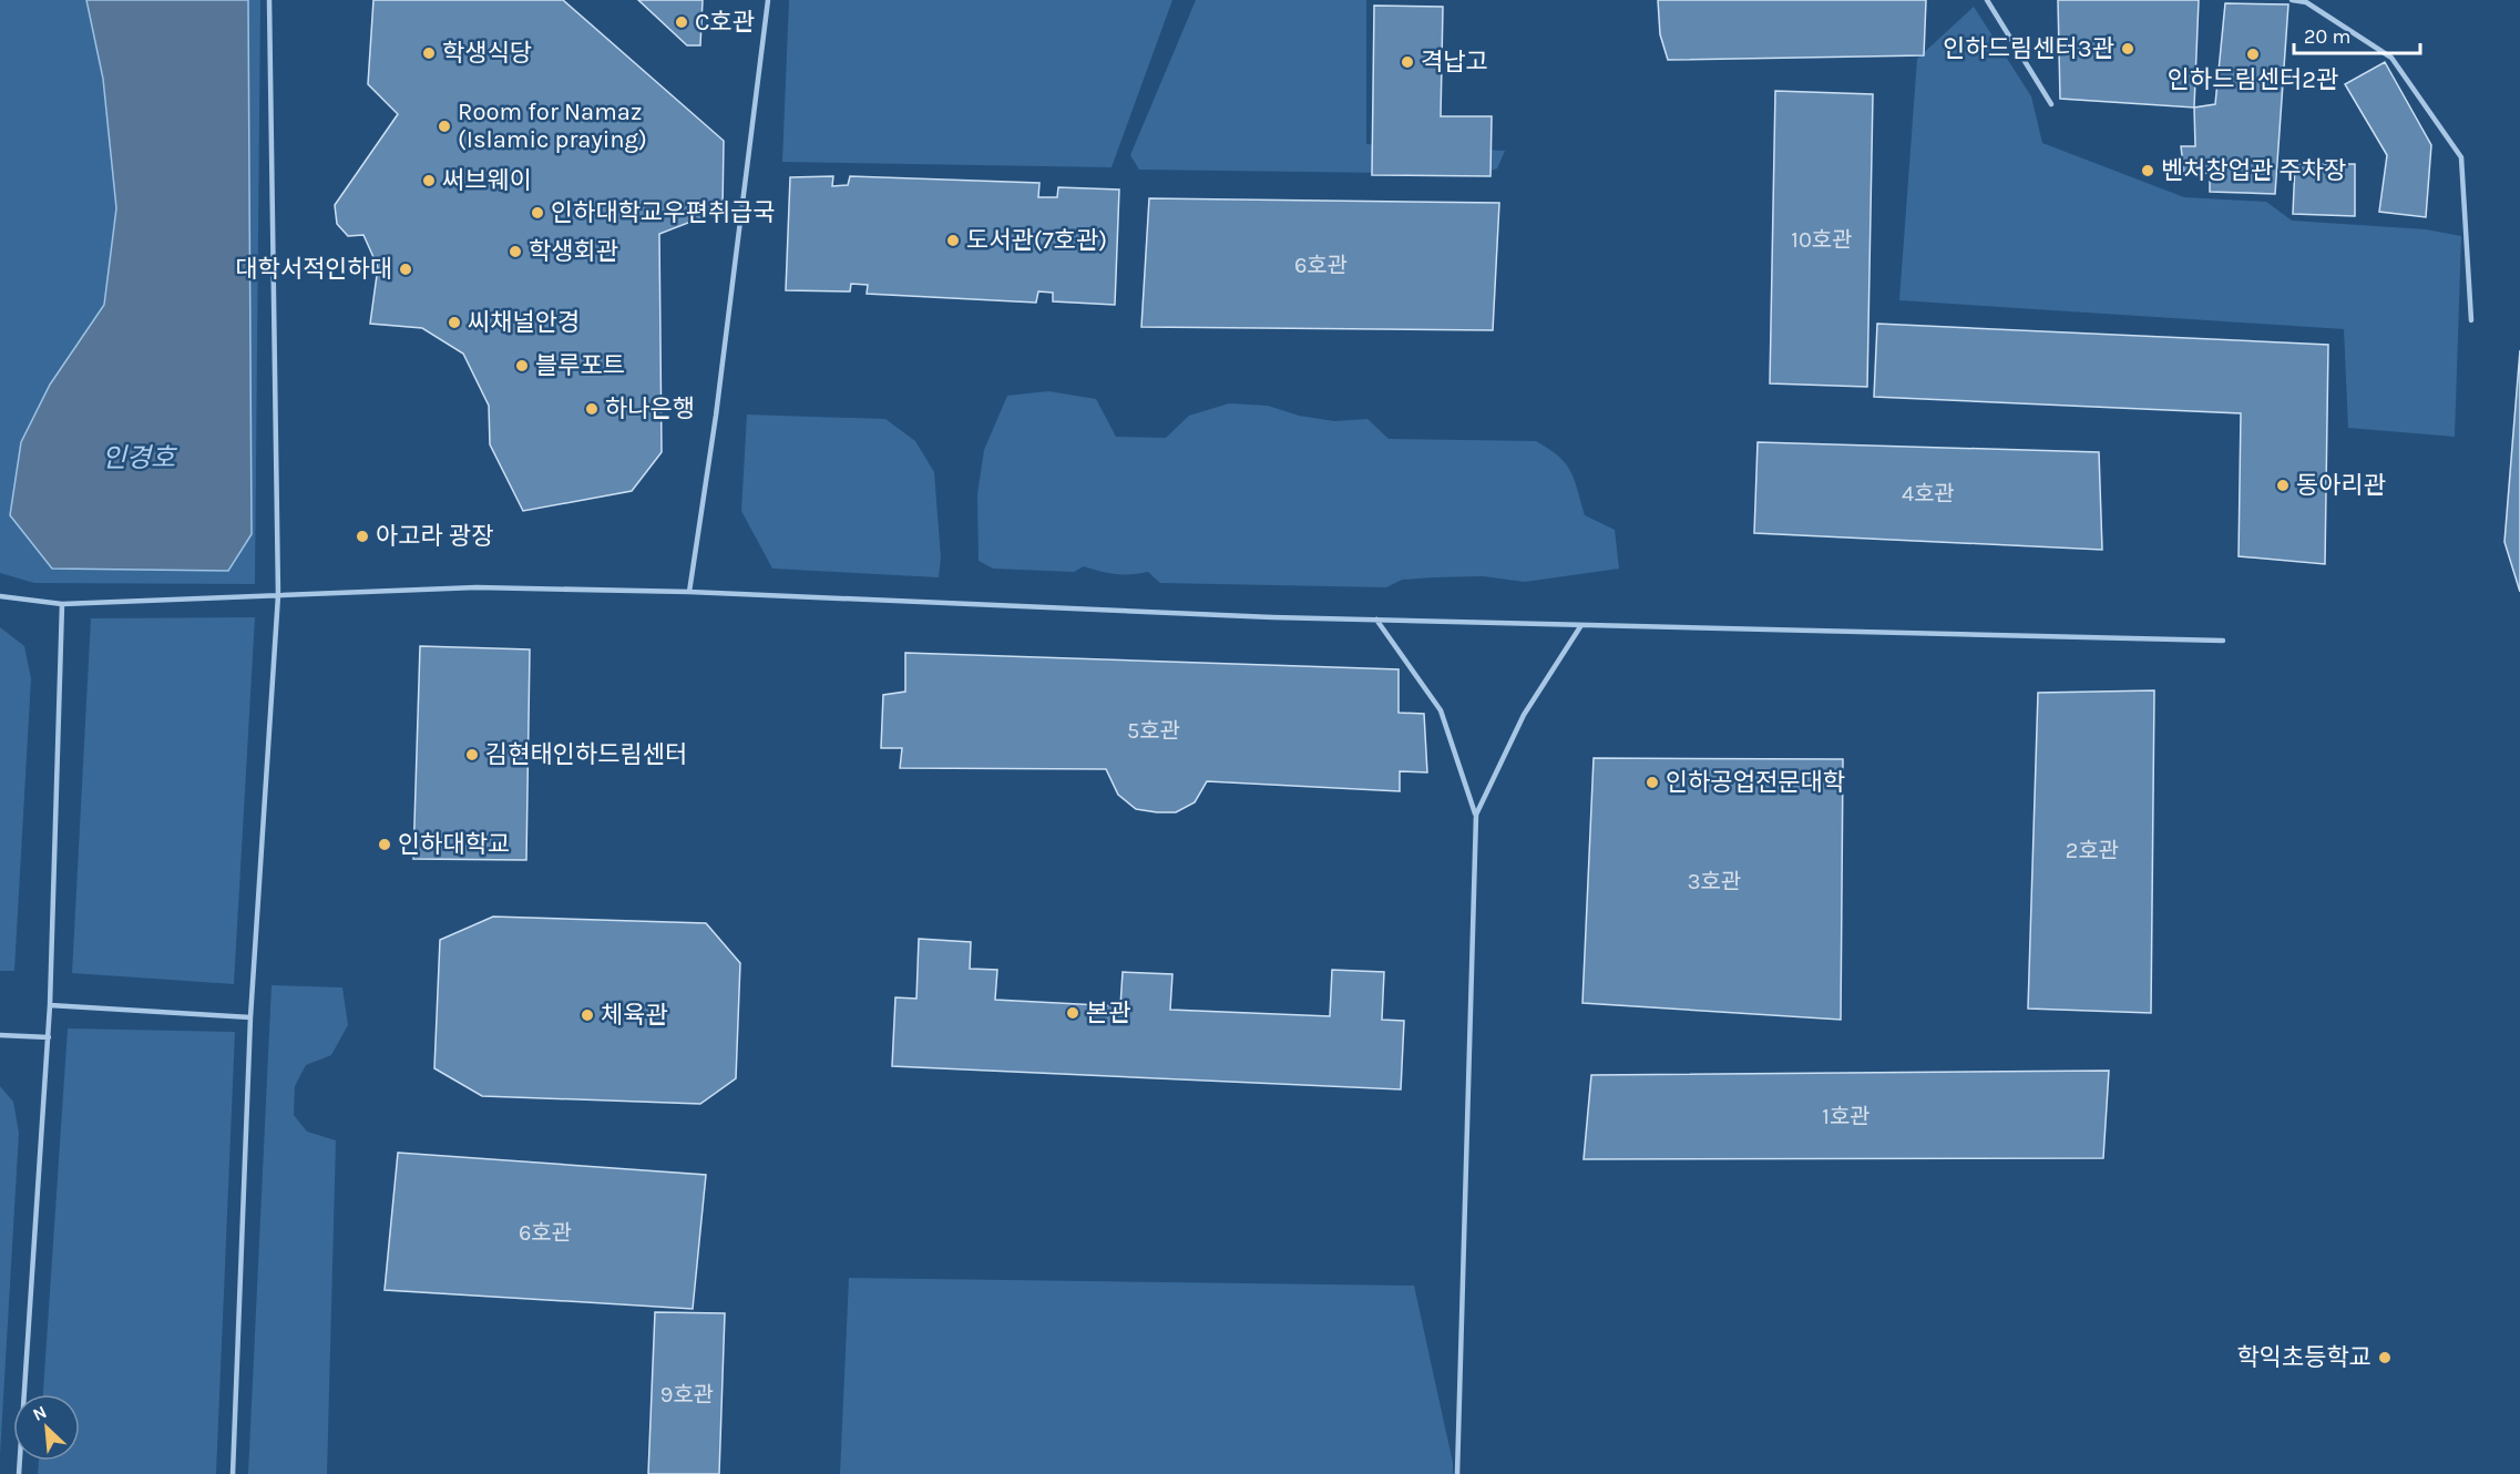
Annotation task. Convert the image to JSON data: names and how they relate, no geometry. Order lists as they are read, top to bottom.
{
  "water": ["인경호"],
  "places": [
    "C호관",
    "인하드림센터3관",
    "학생식당",
    "인하드림센터2관",
    "격납고",
    "Room for Namaz (Islamic praying)",
    "벤처창업관 주차장",
    "써브웨이",
    "인하대학교우편취급국",
    "도서관(7호관)",
    "학생회관",
    "대학서적인하대",
    "씨채널안경",
    "블루포트",
    "하나은행",
    "동아리관",
    "아고라 광장",
    "김현태인하드림센터",
    "인하공업전문대학",
    "인하대학교",
    "본관",
    "체육관",
    "학익초등학교"
  ],
  "house_numbers": [
    "10호관",
    "6호관",
    "4호관",
    "5호관",
    "2호관",
    "3호관",
    "1호관",
    "6호관",
    "9호관"
  ],
  "scale_bar": "20 m",
  "north": "top left"
}
